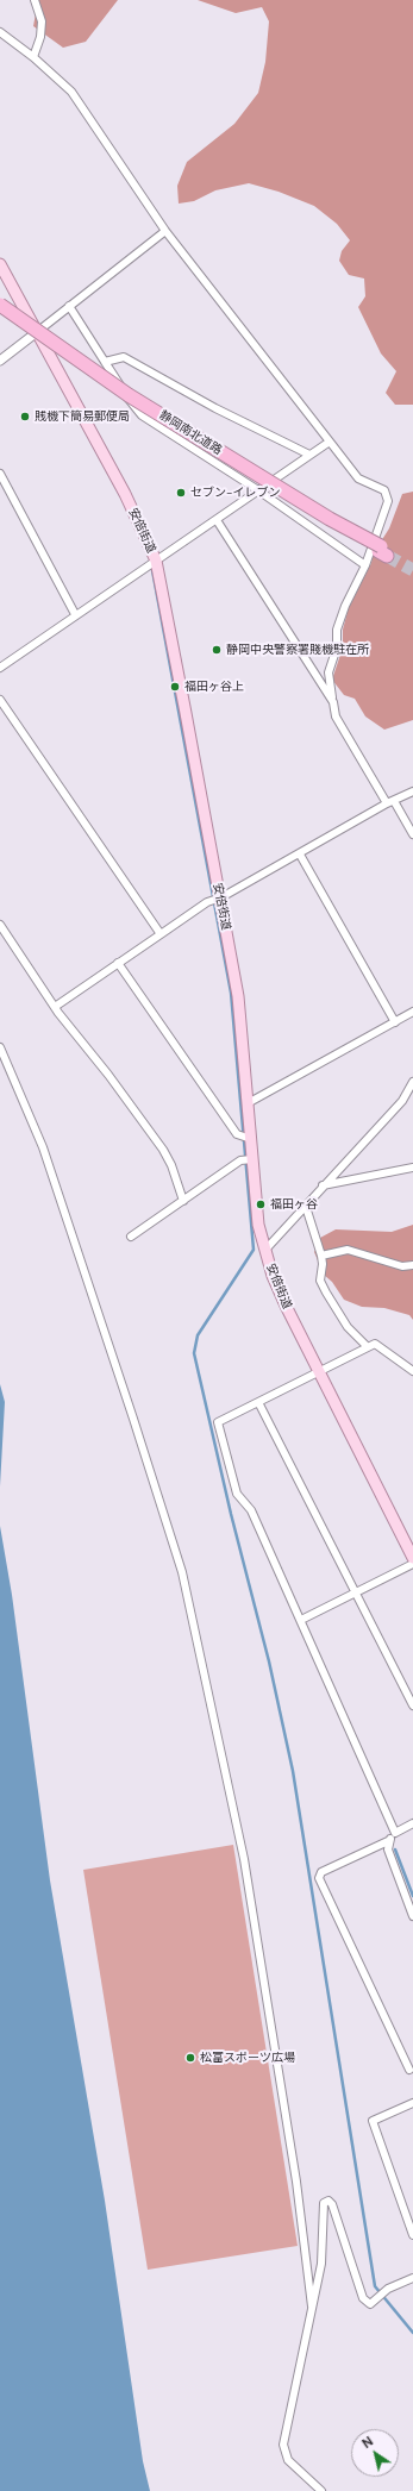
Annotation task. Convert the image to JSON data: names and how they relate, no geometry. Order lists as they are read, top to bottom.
{
  "streets": {
    "highway": ["静岡南北道路"],
    "main road": ["安倍街道"]
  },
  "places": [
    "賎機下簡易郵便局",
    "セブン-イレブン",
    "静岡中央警察署賤機駐在所",
    "福田ヶ谷上",
    "福田ヶ谷",
    "松富スポーツ広場"
  ],
  "north": "top left"
}
